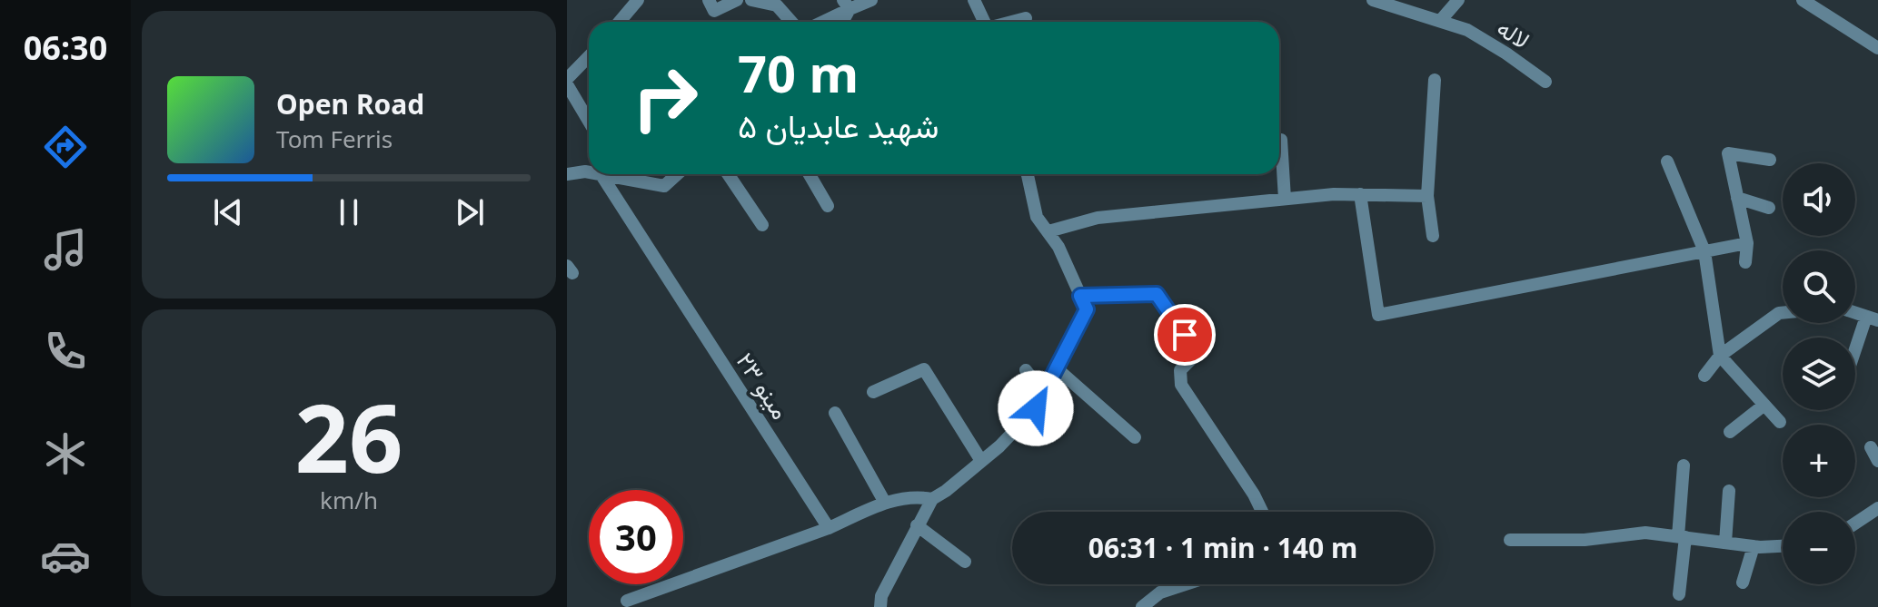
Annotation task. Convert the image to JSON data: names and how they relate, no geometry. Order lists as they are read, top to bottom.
{
  "streets": {
    "street": ["لاله", "مینو ۲۳"]
  },
  "page": {
    "tabs": "06:30",
    "turn": ["70 m", "شهید عابدیان ۵"],
    "song": ["Open Road", "Tom Ferris"],
    "map_buttons": ["+", "−"],
    "tile": ["26", "km/h"],
    "limit": "30",
    "trip": "06:31 · 1 min · 140 m"
  }
}
